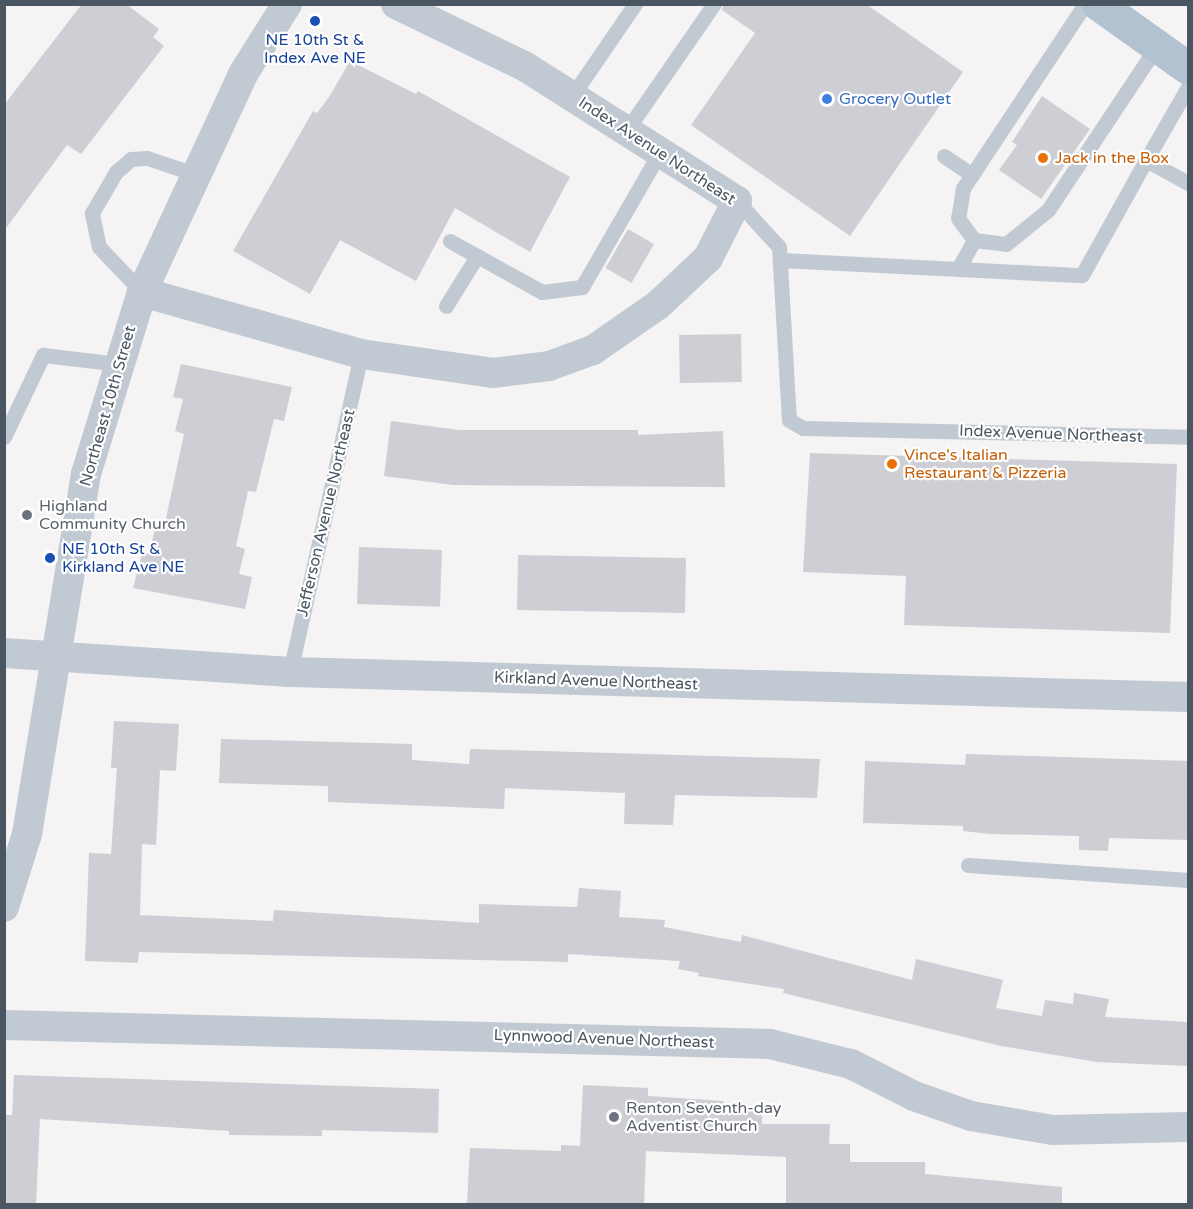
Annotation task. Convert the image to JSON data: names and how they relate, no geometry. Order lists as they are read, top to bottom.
{
  "streets": {
    "street": [
      "Index Avenue Northeast",
      "Northeast 10th Street",
      "Kirkland Avenue Northeast",
      "Lynnwood Avenue Northeast"
    ],
    "lane": ["Jefferson Avenue Northeast"]
  },
  "crossings": [
    ["Northeast 10th Street", "Kirkland Avenue Northeast"],
    ["Jefferson Avenue Northeast", "Kirkland Avenue Northeast"]
  ],
  "places": [
    "NE 10th St & Index Ave NE",
    "Grocery Outlet",
    "Jack in the Box",
    "Vince's Italian Restaurant & Pizzeria",
    "Highland Community Church",
    "NE 10th St & Kirkland Ave NE",
    "Renton Seventh-day Adventist Church"
  ]
}
